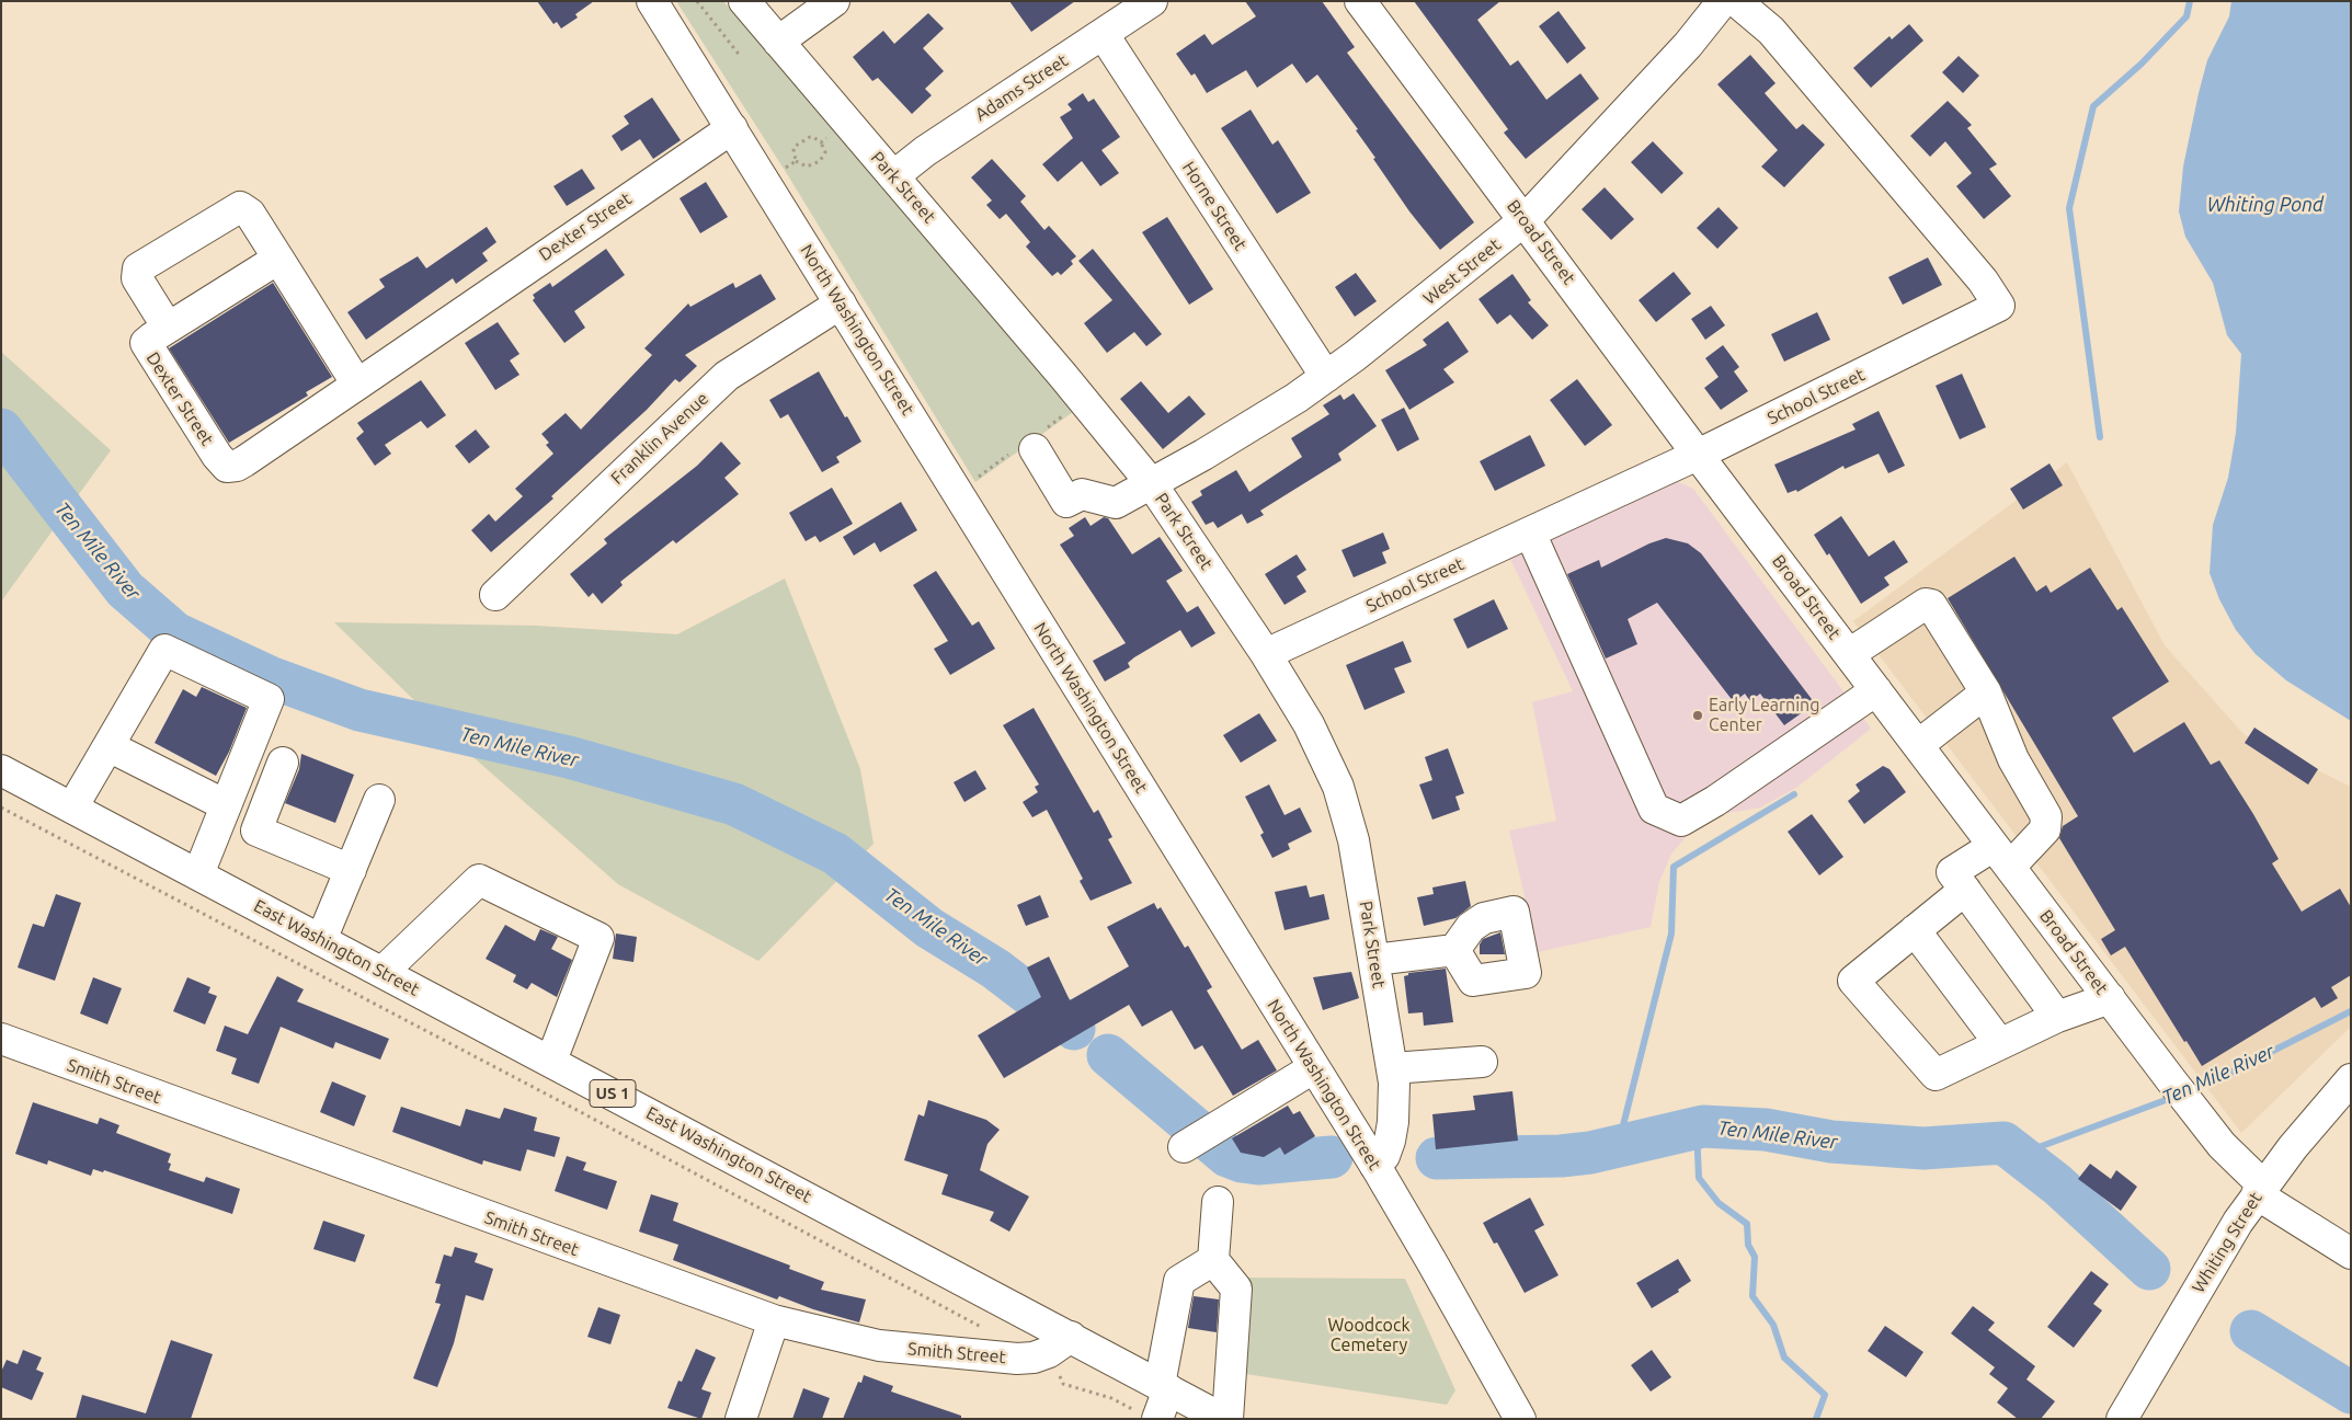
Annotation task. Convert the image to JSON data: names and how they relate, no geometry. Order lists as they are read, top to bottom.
{
  "streets": {
    "street": [
      "Adams Street",
      "Park Street",
      "Horne Street",
      "Dexter Street",
      "Broad Street",
      "West Street",
      "North Washington Street",
      "School Street",
      "Franklin Avenue",
      "East Washington Street",
      "Smith Street",
      "US 1",
      "Whiting Street"
    ]
  },
  "crossings": [
    ["Adams Street", "Park Street"],
    ["Adams Street", "Horne Street"],
    ["Park Street", "West Street"],
    ["Park Street", "North Washington Street"],
    ["Park Street", "School Street"],
    ["Horne Street", "West Street"],
    ["Dexter Street", "North Washington Street"],
    ["Broad Street", "West Street"],
    ["Broad Street", "School Street"],
    ["Broad Street", "Whiting Street"],
    ["North Washington Street", "Franklin Avenue"],
    ["East Washington Street", "Smith Street"]
  ],
  "water": ["Whiting Pond", "Ten Mile River"],
  "parks": ["Woodcock Cemetery"],
  "places": ["Early Learning Center"]
}
